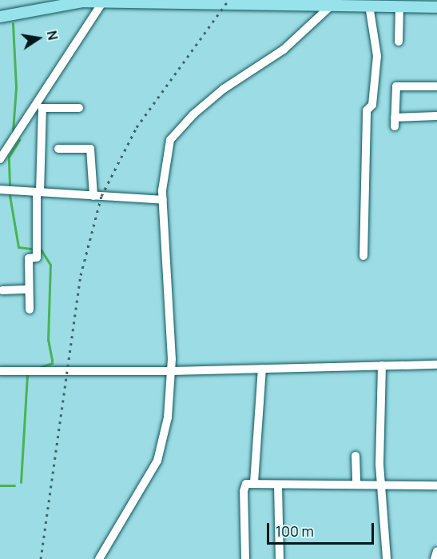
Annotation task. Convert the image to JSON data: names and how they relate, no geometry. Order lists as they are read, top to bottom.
{
  "scale_bar": "100 m",
  "north": "right"
}
